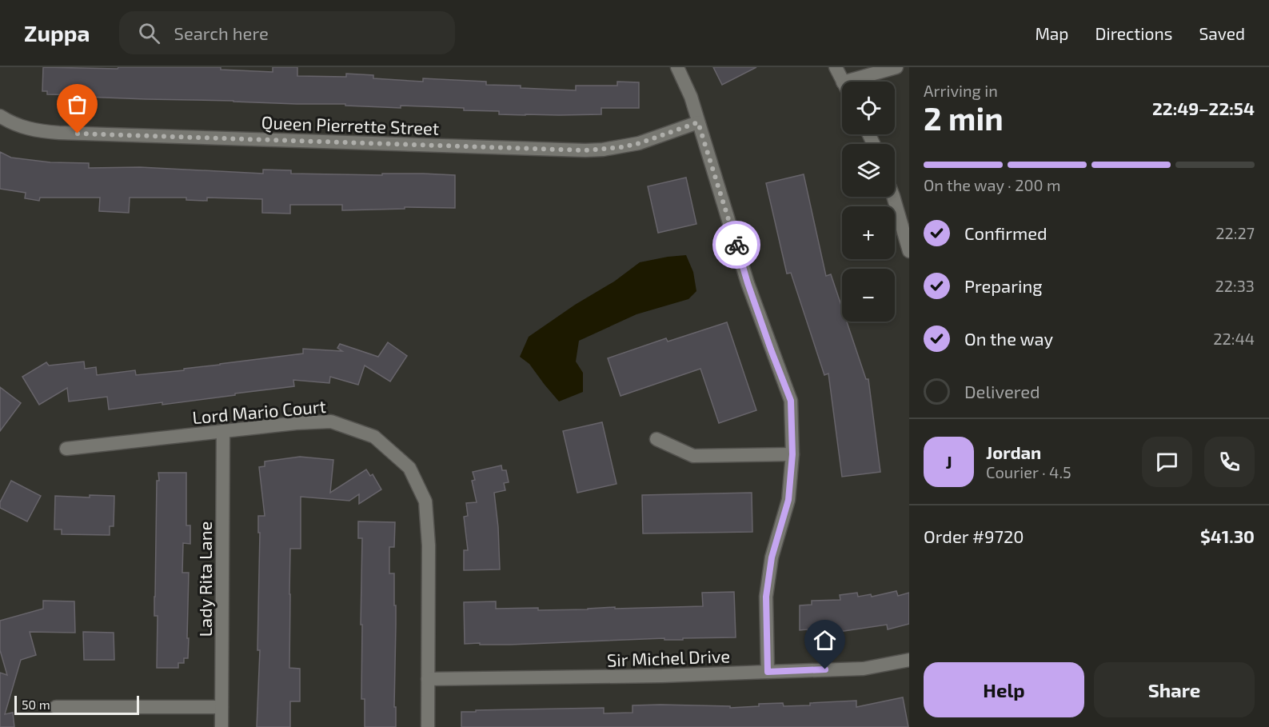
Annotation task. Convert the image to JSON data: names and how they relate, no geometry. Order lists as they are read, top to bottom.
{
  "streets": {
    "street": [
      "Queen Pierrette Street",
      "Lord Mario Court",
      "Lady Rita Lane",
      "Sir Michel Drive"
    ]
  },
  "crossings": [
    ["Lord Mario Court", "Lady Rita Lane"],
    ["Lord Mario Court", "Sir Michel Drive"]
  ],
  "scale_bar": "50 m",
  "page": {
    "header": "Zuppa",
    "search": "Search here",
    "nav": ["Map", "Directions", "Saved"],
    "heading": ["2 min", "Arriving in", "22:49–22:54"],
    "panel": [
      "Jordan",
      "Courier · 4.5",
      "Order #9720",
      "$41.30"
    ],
    "map_buttons": ["+", "−"],
    "bar": "On the way · 200 m",
    "list": [
      ["Confirmed", "22:27"],
      ["Preparing", "22:33"],
      ["On the way", "22:44"],
      "Delivered"
    ],
    "round": "J",
    "buttons": ["Help", "Share"],
    "scale": "50 m"
  }
}
